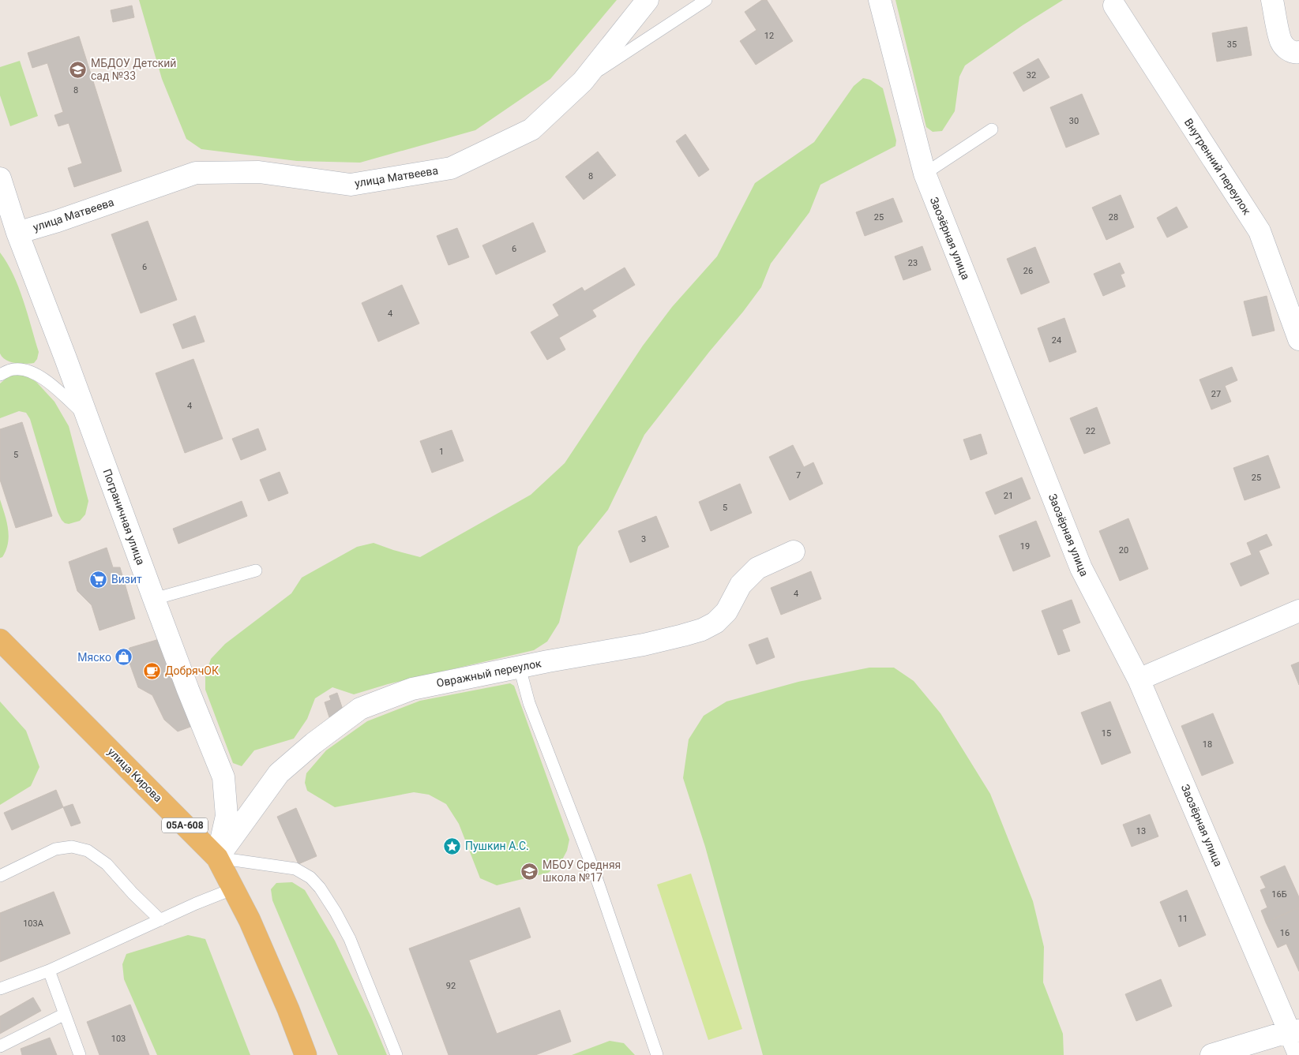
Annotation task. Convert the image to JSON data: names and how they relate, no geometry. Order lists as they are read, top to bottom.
{
  "streets": {
    "main road": ["улица Кирова", "05А-608"],
    "street": [
      "Внутренний переулок",
      "улица Матвеева",
      "Заозёрная улица",
      "Пограничная улица",
      "Овражный переулок"
    ]
  },
  "crossings": [
    ["улица Матвеева", "Пограничная улица"],
    ["Пограничная улица", "Овражный переулок"],
    ["Пограничная улица", "улица Кирова"],
    ["Овражный переулок", "улица Кирова"]
  ],
  "places": {
    "school or university": ["МБДОУ Детский сад №33", "МБОУ Средняя школа №17"],
    "supermarket": ["Визит"],
    "shop": ["Мяско"],
    "cafe": ["ДобрячОК"],
    "place": ["Пушкин А.С."]
  },
  "house_numbers": [
    "12",
    "35",
    "32",
    "8",
    "30",
    "8",
    "25",
    "28",
    "6",
    "23",
    "6",
    "26",
    "4",
    "24",
    "27",
    "4",
    "22",
    "1",
    "5",
    "7",
    "25",
    "21",
    "5",
    "3",
    "19",
    "20",
    "4",
    "15",
    "18",
    "13",
    "16Б",
    "11",
    "103А",
    "16",
    "92",
    "103"
  ]
}
